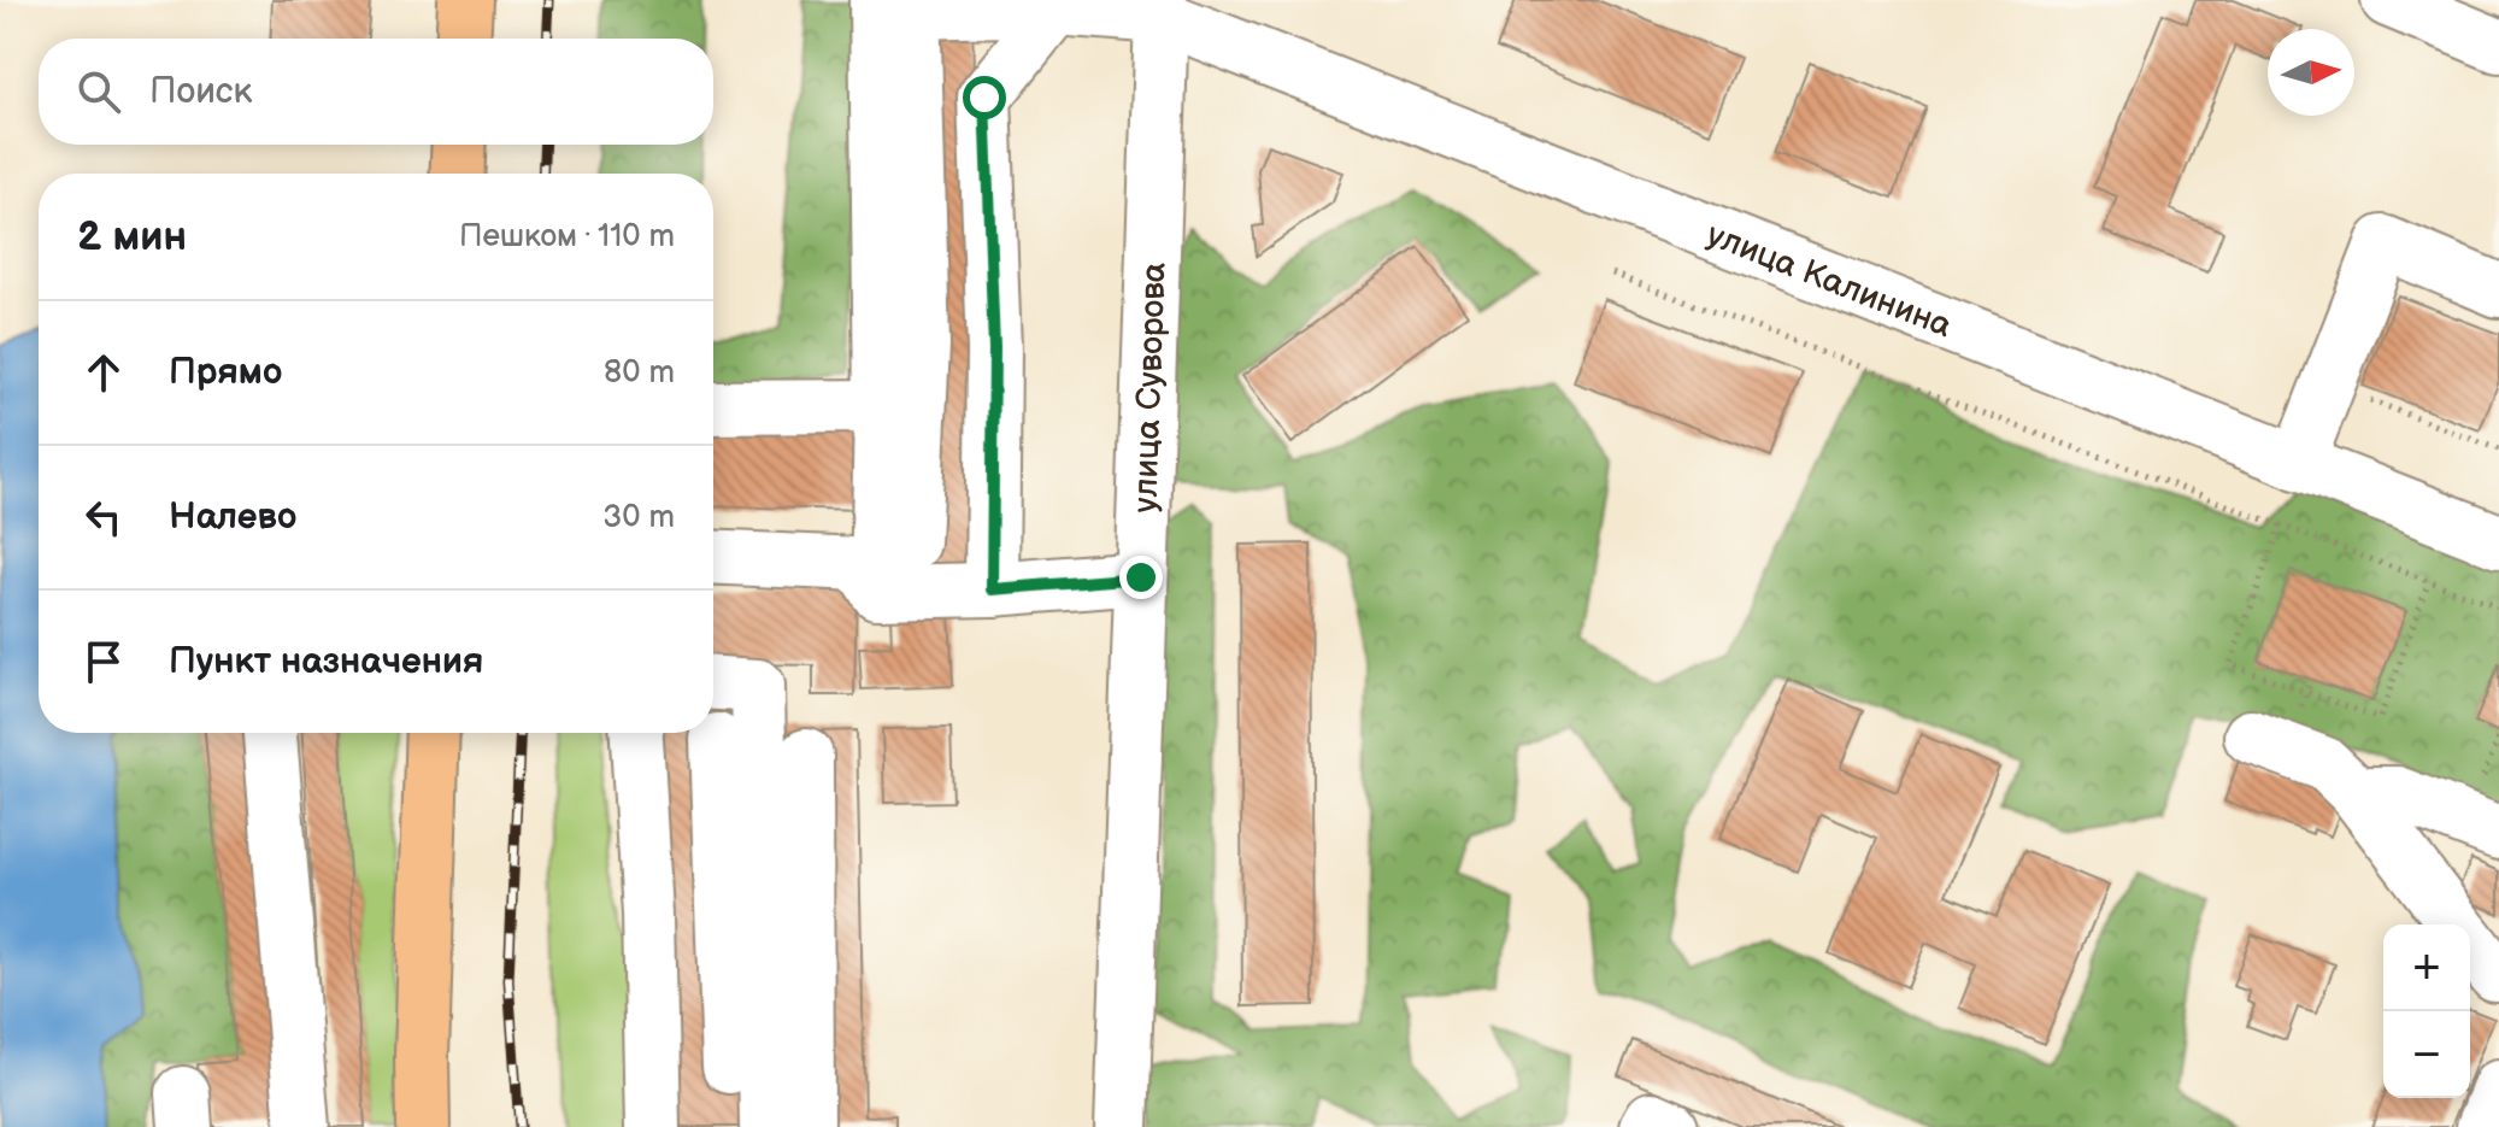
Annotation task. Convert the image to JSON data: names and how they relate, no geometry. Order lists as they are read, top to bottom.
{
  "streets": {
    "street": ["улица Калинина", "улица Суворова"]
  },
  "crossings": [
    ["улица Калинина", "улица Суворова"]
  ],
  "north": "right",
  "page": {
    "search": "Поиск",
    "heading": ["2 мин", "Пешком · 110 m"],
    "list": [
      ["Прямо", "80 m"],
      ["Налево", "30 m"],
      "Пункт назначения"
    ],
    "map_buttons": ["+", "−"]
  }
}
